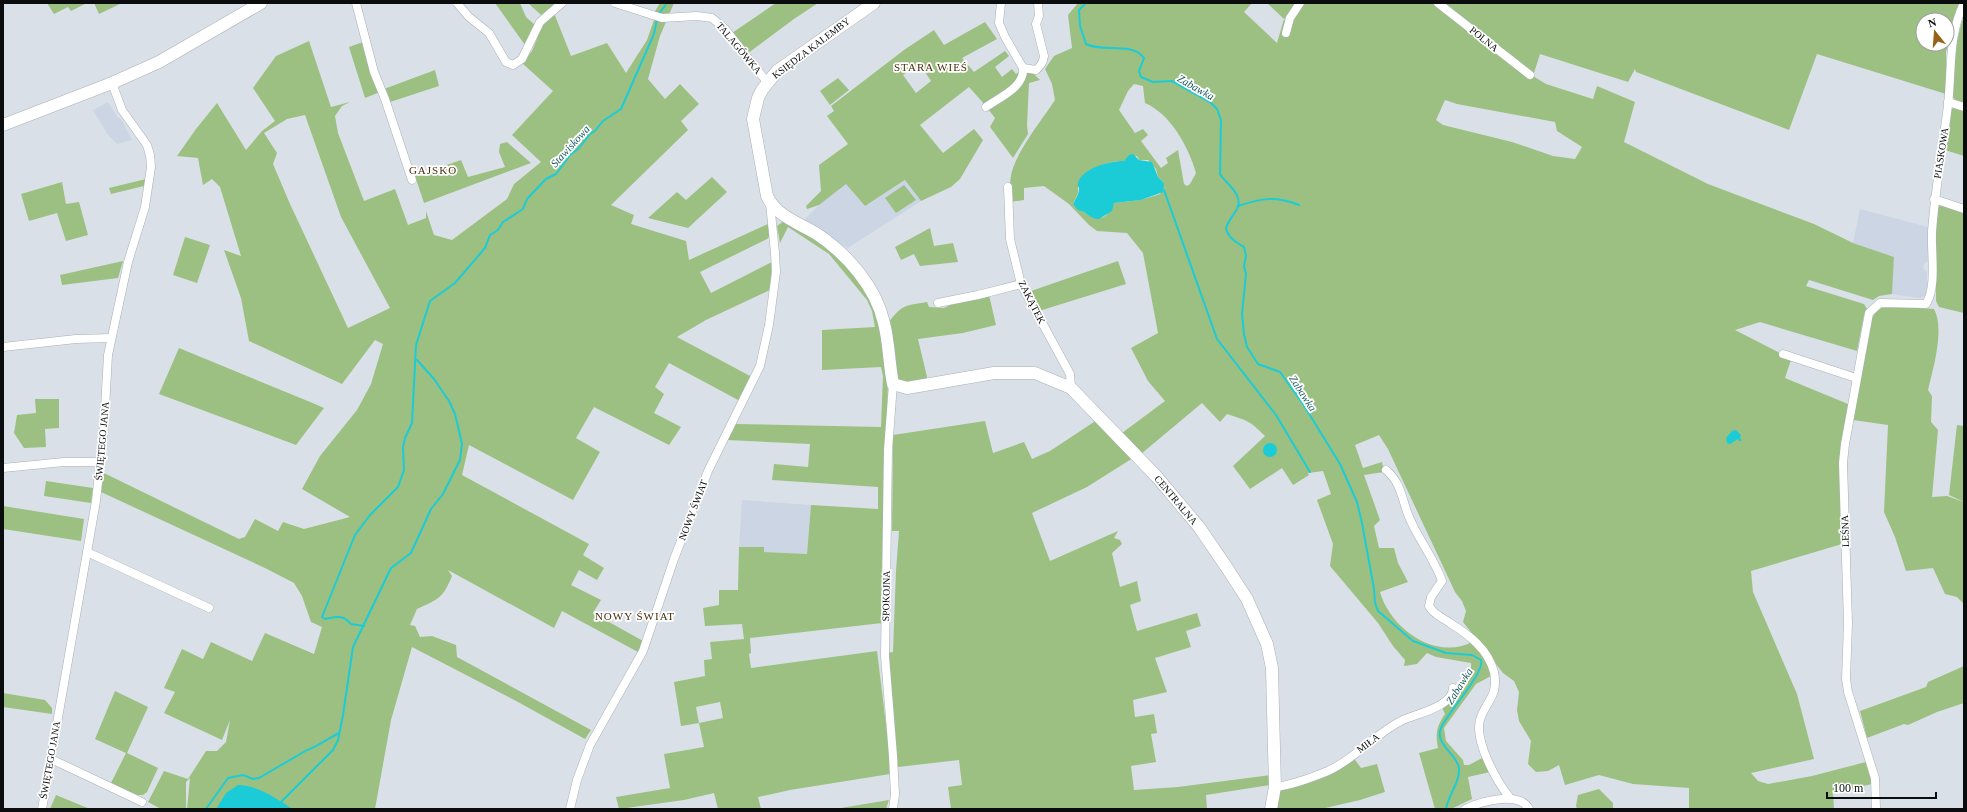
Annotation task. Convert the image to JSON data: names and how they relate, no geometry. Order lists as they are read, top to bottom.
{
  "streets": {
    "street": [
      "POLNA",
      "TALAGÓWKA",
      "KSIĘDZA KALEMBY",
      "PIASKOWA",
      "ZAKĄTEK",
      "ŚWIĘTEGO JANA",
      "CENTRALNA",
      "NOWY ŚWIAT",
      "LEŚNA",
      "SPOKOJNA",
      "MIŁA"
    ]
  },
  "crossings": [
    ["TALAGÓWKA", "KSIĘDZA KALEMBY"],
    ["KSIĘDZA KALEMBY", "NOWY ŚWIAT"],
    ["PIASKOWA", "LEŚNA"],
    ["ZAKĄTEK", "CENTRALNA"],
    ["CENTRALNA", "SPOKOJNA"],
    ["CENTRALNA", "MIŁA"]
  ],
  "districts": ["STARA WIEŚ", "GAJSKO", "NOWY ŚWIAT"],
  "water": ["Zabawka", "Stawiskowa"],
  "scale_bar": "100 m",
  "north": "top"
}
